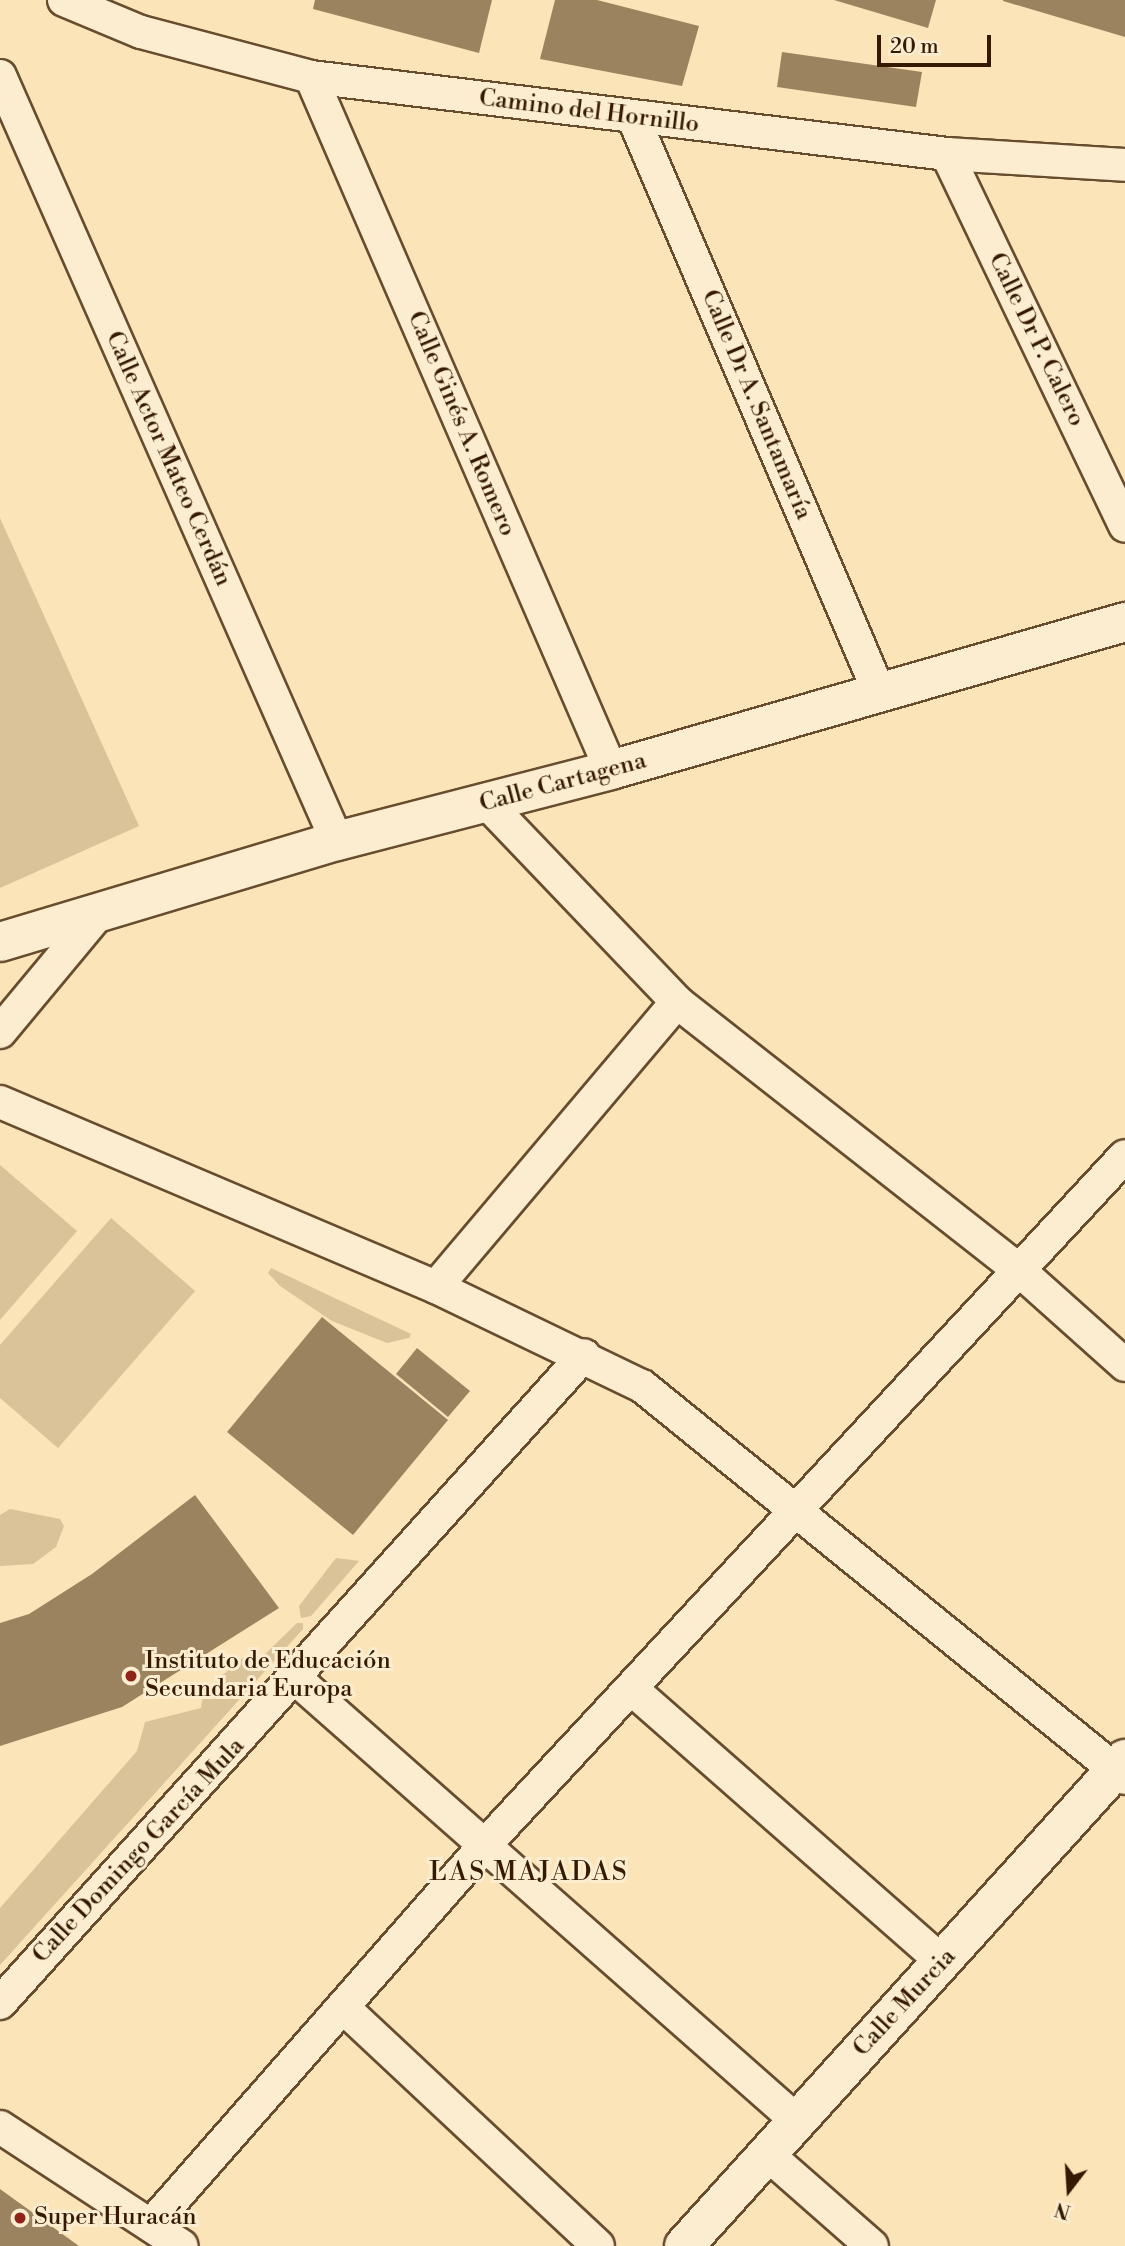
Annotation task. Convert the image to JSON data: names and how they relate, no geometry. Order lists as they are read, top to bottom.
{
  "streets": {
    "main road": ["Calle Cartagena", "Calle Murcia"],
    "street": [
      "Camino del Hornillo",
      "Calle Dr P. Calero",
      "Calle Dr A. Santamaría",
      "Calle Ginés A. Romero",
      "Calle Actor Mateo Cerdán",
      "Calle Domingo García Mula"
    ]
  },
  "crossings": [
    ["Camino del Hornillo", "Calle Dr P. Calero"],
    ["Camino del Hornillo", "Calle Dr A. Santamaría"],
    ["Camino del Hornillo", "Calle Ginés A. Romero"],
    ["Calle Dr A. Santamaría", "Calle Cartagena"],
    ["Calle Ginés A. Romero", "Calle Cartagena"],
    ["Calle Actor Mateo Cerdán", "Calle Cartagena"]
  ],
  "districts": ["LAS MAJADAS"],
  "places": ["Instituto de Educación Secundaria Europa", "Super Huracán"],
  "scale_bar": "20 m",
  "north": "bottom"
}
